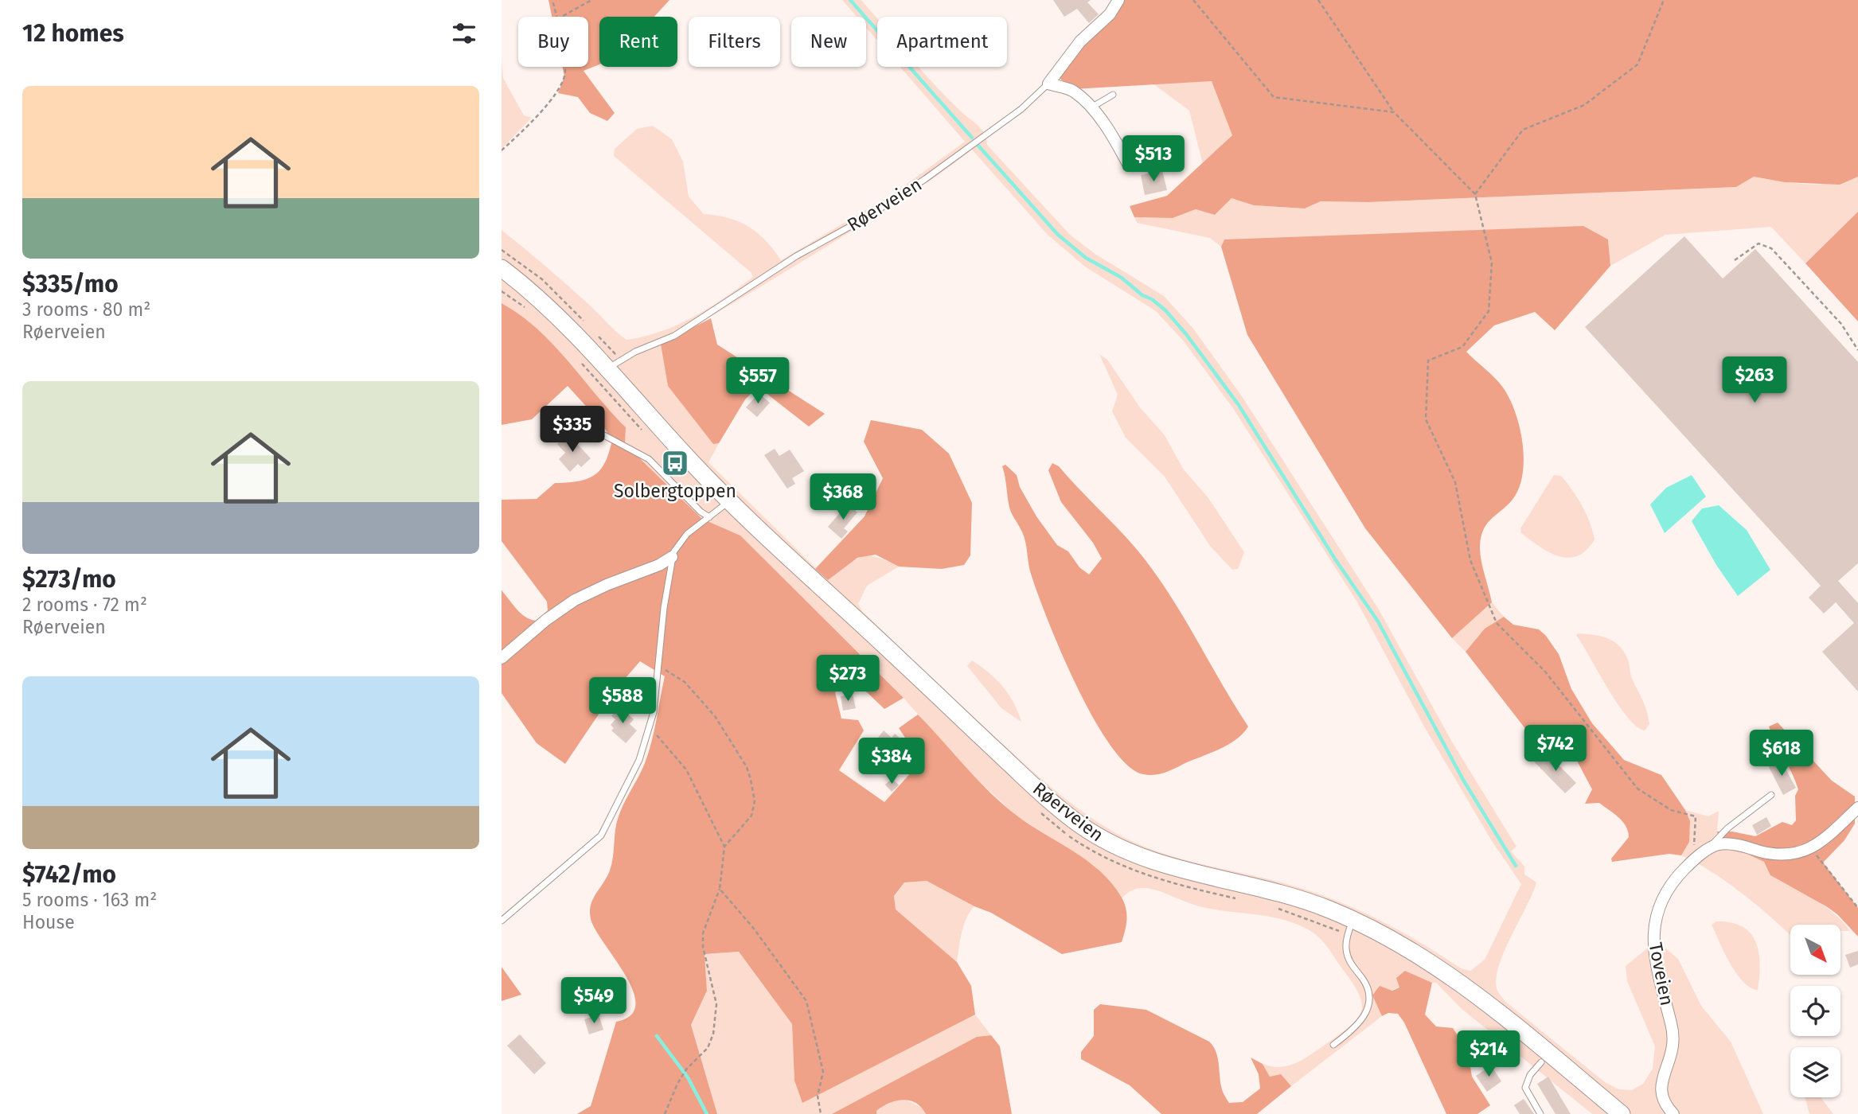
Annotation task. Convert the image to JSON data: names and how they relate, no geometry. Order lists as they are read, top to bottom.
{
  "streets": {
    "main road": ["Røerveien"],
    "street": ["Toveien"]
  },
  "places": {
    "bus stop": ["Solbergtoppen"]
  },
  "north": "bottom right",
  "page": {
    "heading": "12 homes",
    "chip": [
      "Buy",
      "Rent",
      "Filters",
      "New",
      "Apartment"
    ],
    "list": [
      {
        "name": "$335/mo",
        "note": "3 rooms · 80 m² · Røerveien"
      },
      {
        "name": "$273/mo",
        "note": "2 rooms · 72 m² · Røerveien"
      },
      {
        "name": "$742/mo",
        "note": "5 rooms · 163 m² · House"
      }
    ],
    "price": [
      "$513",
      "$263",
      "$557",
      "$335",
      "$368",
      "$273",
      "$588",
      "$742",
      "$618",
      "$384",
      "$549",
      "$214"
    ]
  }
}
